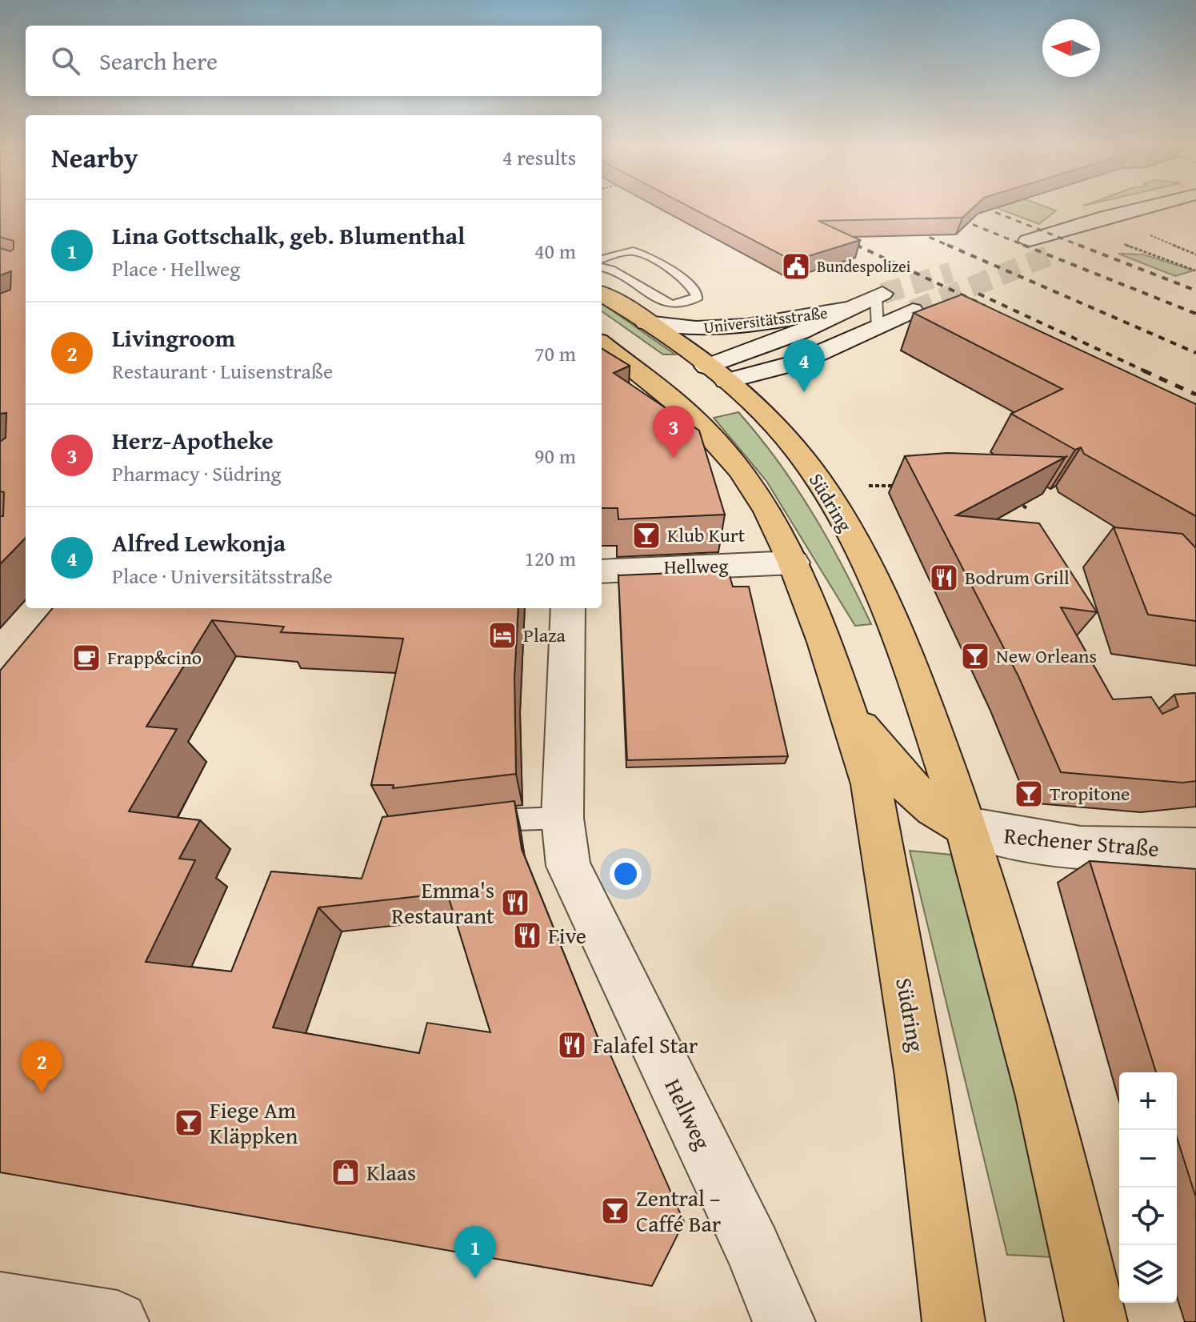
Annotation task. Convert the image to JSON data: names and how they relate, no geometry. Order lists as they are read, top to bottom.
{
  "streets": {
    "main road": [
      "Universitätsstraße",
      "Südring",
      "Hellweg",
      "Rechener Straße"
    ]
  },
  "crossings": [
    ["Universitätsstraße", "Südring"],
    ["Südring", "Hellweg"],
    ["Südring", "Rechener Straße"]
  ],
  "places": {
    "public building": ["Bundespolizei"],
    "bar": [
      "Klub Kurt",
      "New Orleans",
      "Tropitone",
      "Fiege Am Kläppken",
      "Zentral – Caffé Bar"
    ],
    "restaurant": [
      "Bodrum Grill",
      "Emma's Restaurant",
      "Five",
      "Falafel Star"
    ],
    "hotel": ["Plaza"],
    "cafe": ["Frapp&cino"],
    "shop": ["Klaas"]
  },
  "north": "left",
  "page": {
    "search": "Search here",
    "heading": ["Nearby", "4 results"],
    "list": [
      {
        "mark": "1",
        "name": "Lina Gottschalk, geb. Blumenthal",
        "note": "Place · Hellweg",
        "value": "40 m"
      },
      {
        "mark": "2",
        "name": "Livingroom",
        "note": "Restaurant · Luisenstraße",
        "value": "70 m"
      },
      {
        "mark": "3",
        "name": "Herz-Apotheke",
        "note": "Pharmacy · Südring",
        "value": "90 m"
      },
      {
        "mark": "4",
        "name": "Alfred Lewkonja",
        "note": "Place · Universitätsstraße",
        "value": "120 m"
      }
    ],
    "pins": [
      "4",
      "3",
      "2",
      "1"
    ],
    "map_buttons": ["+", "−"]
  }
}
